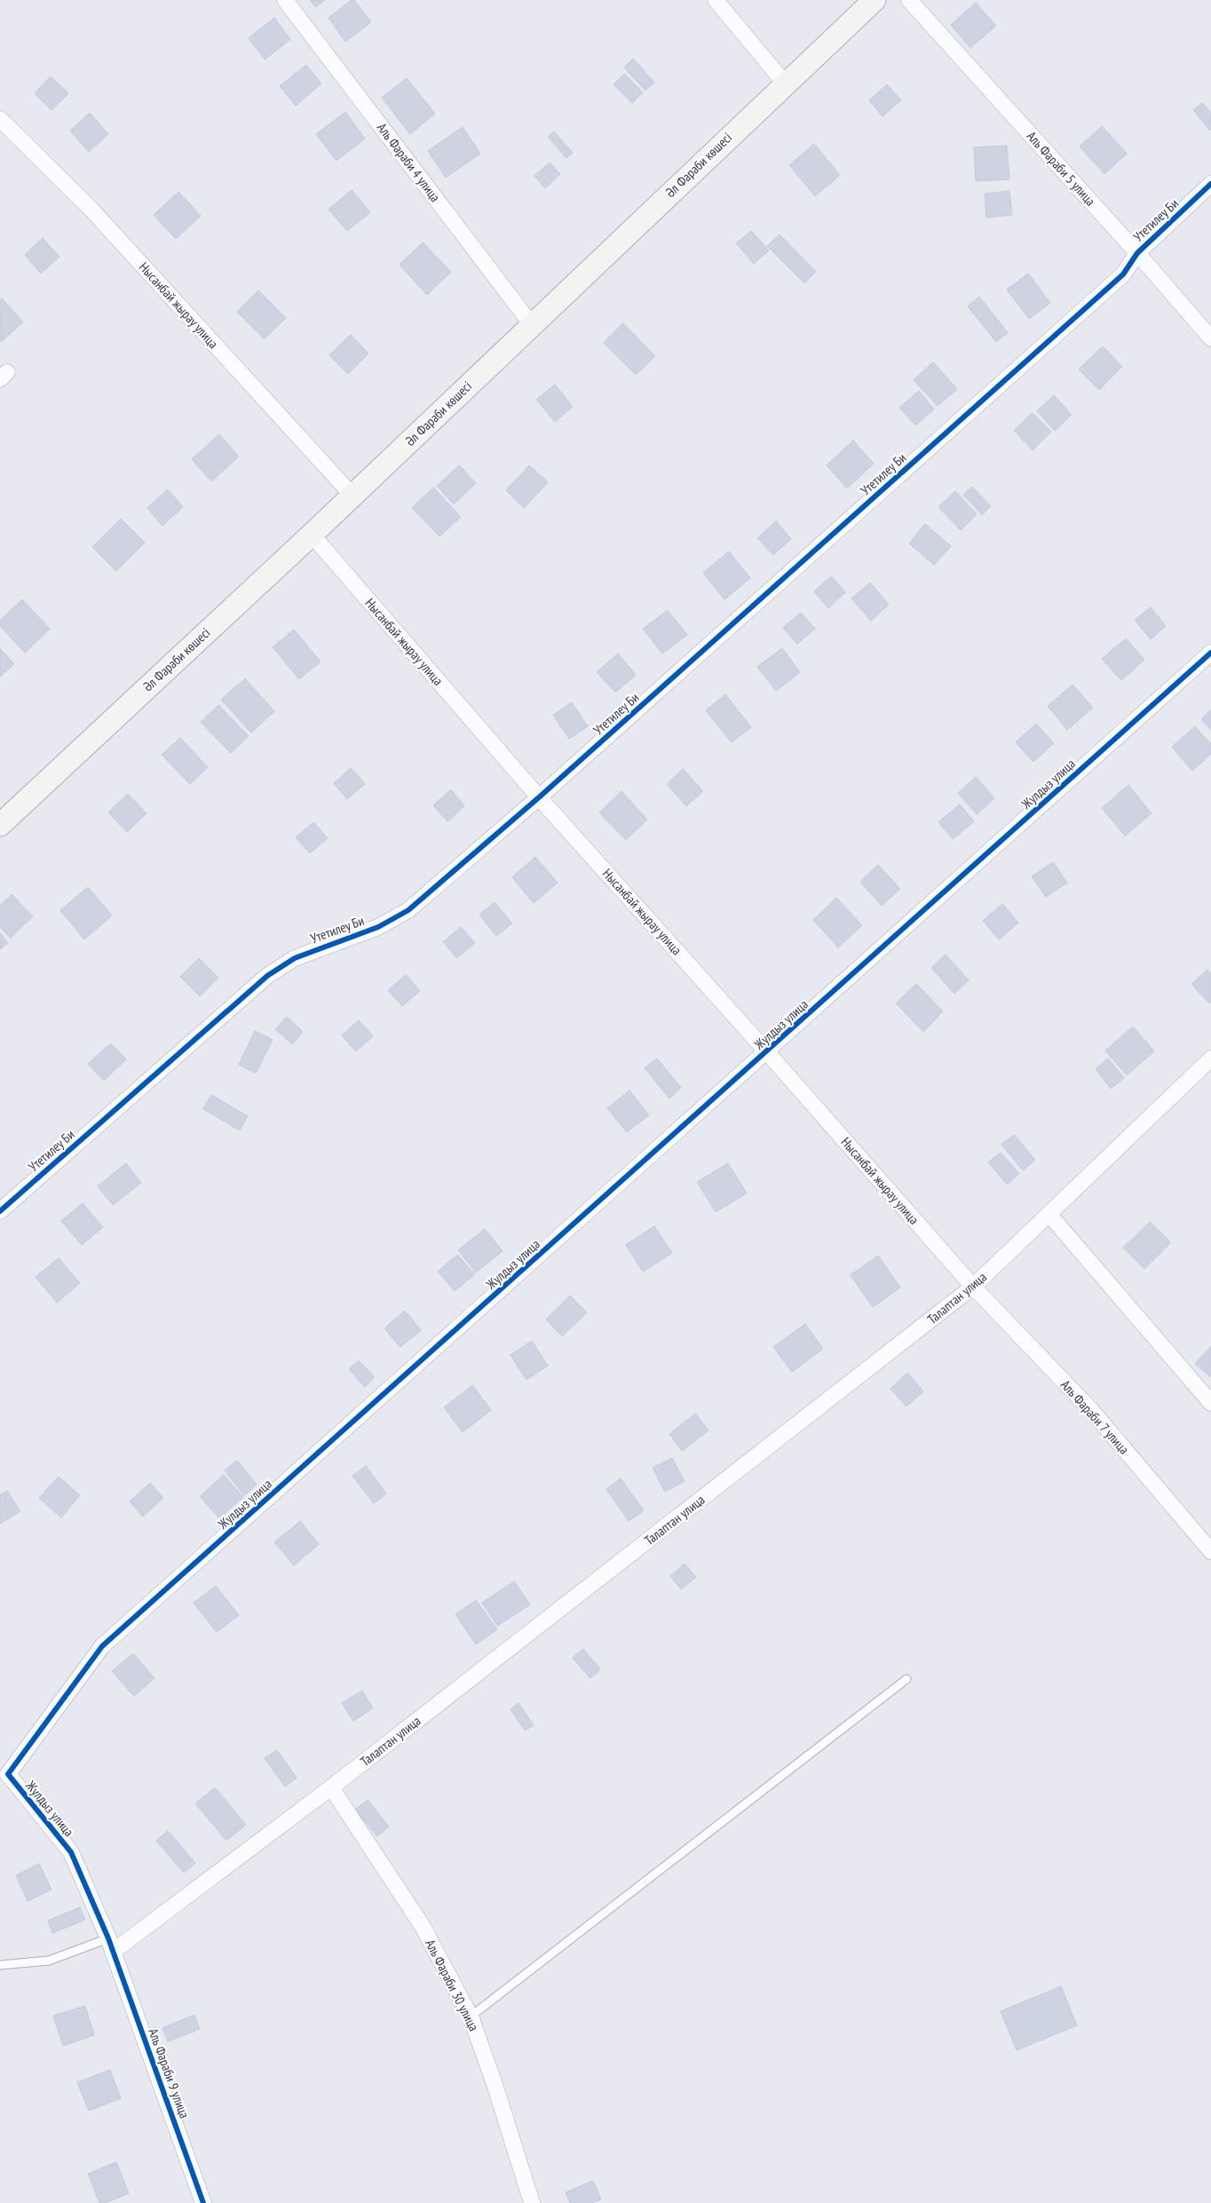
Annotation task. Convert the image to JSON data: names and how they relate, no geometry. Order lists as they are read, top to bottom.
{
  "streets": {
    "street": [
      "Аль Фараби 4 улица",
      "Әл Фараби көшесі",
      "Аль Фараби 5 улица",
      "Утетилеу Би",
      "Нысанбай жырау улица",
      "Жулдыз улица",
      "Талаптан улица",
      "Аль Фараби 7 улица",
      "Аль Фараби 30 улица",
      "Аль Фараби 9 улица"
    ]
  },
  "crossings": [
    ["Аль Фараби 4 улица", "Әл Фараби көшесі"],
    ["Әл Фараби көшесі", "Нысанбай жырау улица"],
    ["Аль Фараби 5 улица", "Утетилеу Би"],
    ["Утетилеу Би", "Нысанбай жырау улица"],
    ["Нысанбай жырау улица", "Жулдыз улица"],
    ["Нысанбай жырау улица", "Талаптан улица"],
    ["Нысанбай жырау улица", "Аль Фараби 7 улица"],
    ["Жулдыз улица", "Талаптан улица"],
    ["Жулдыз улица", "Аль Фараби 9 улица"],
    ["Талаптан улица", "Аль Фараби 7 улица"],
    ["Талаптан улица", "Аль Фараби 30 улица"],
    ["Талаптан улица", "Аль Фараби 9 улица"]
  ]
}
